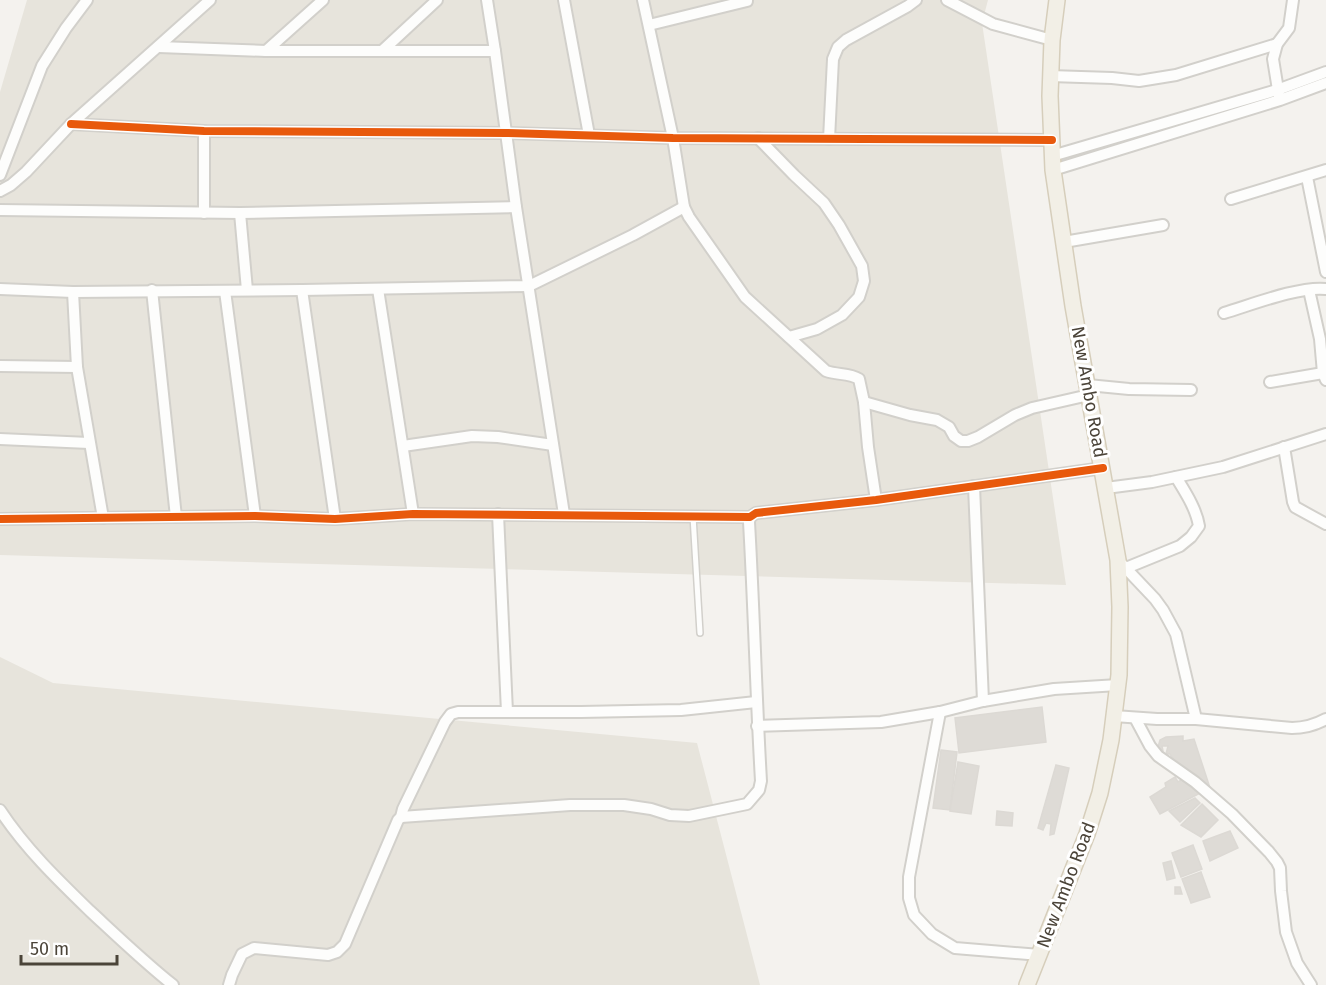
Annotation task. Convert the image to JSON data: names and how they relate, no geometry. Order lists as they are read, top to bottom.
{
  "streets": {
    "main road": ["New Ambo Road"]
  },
  "scale_bar": "50 m"
}
